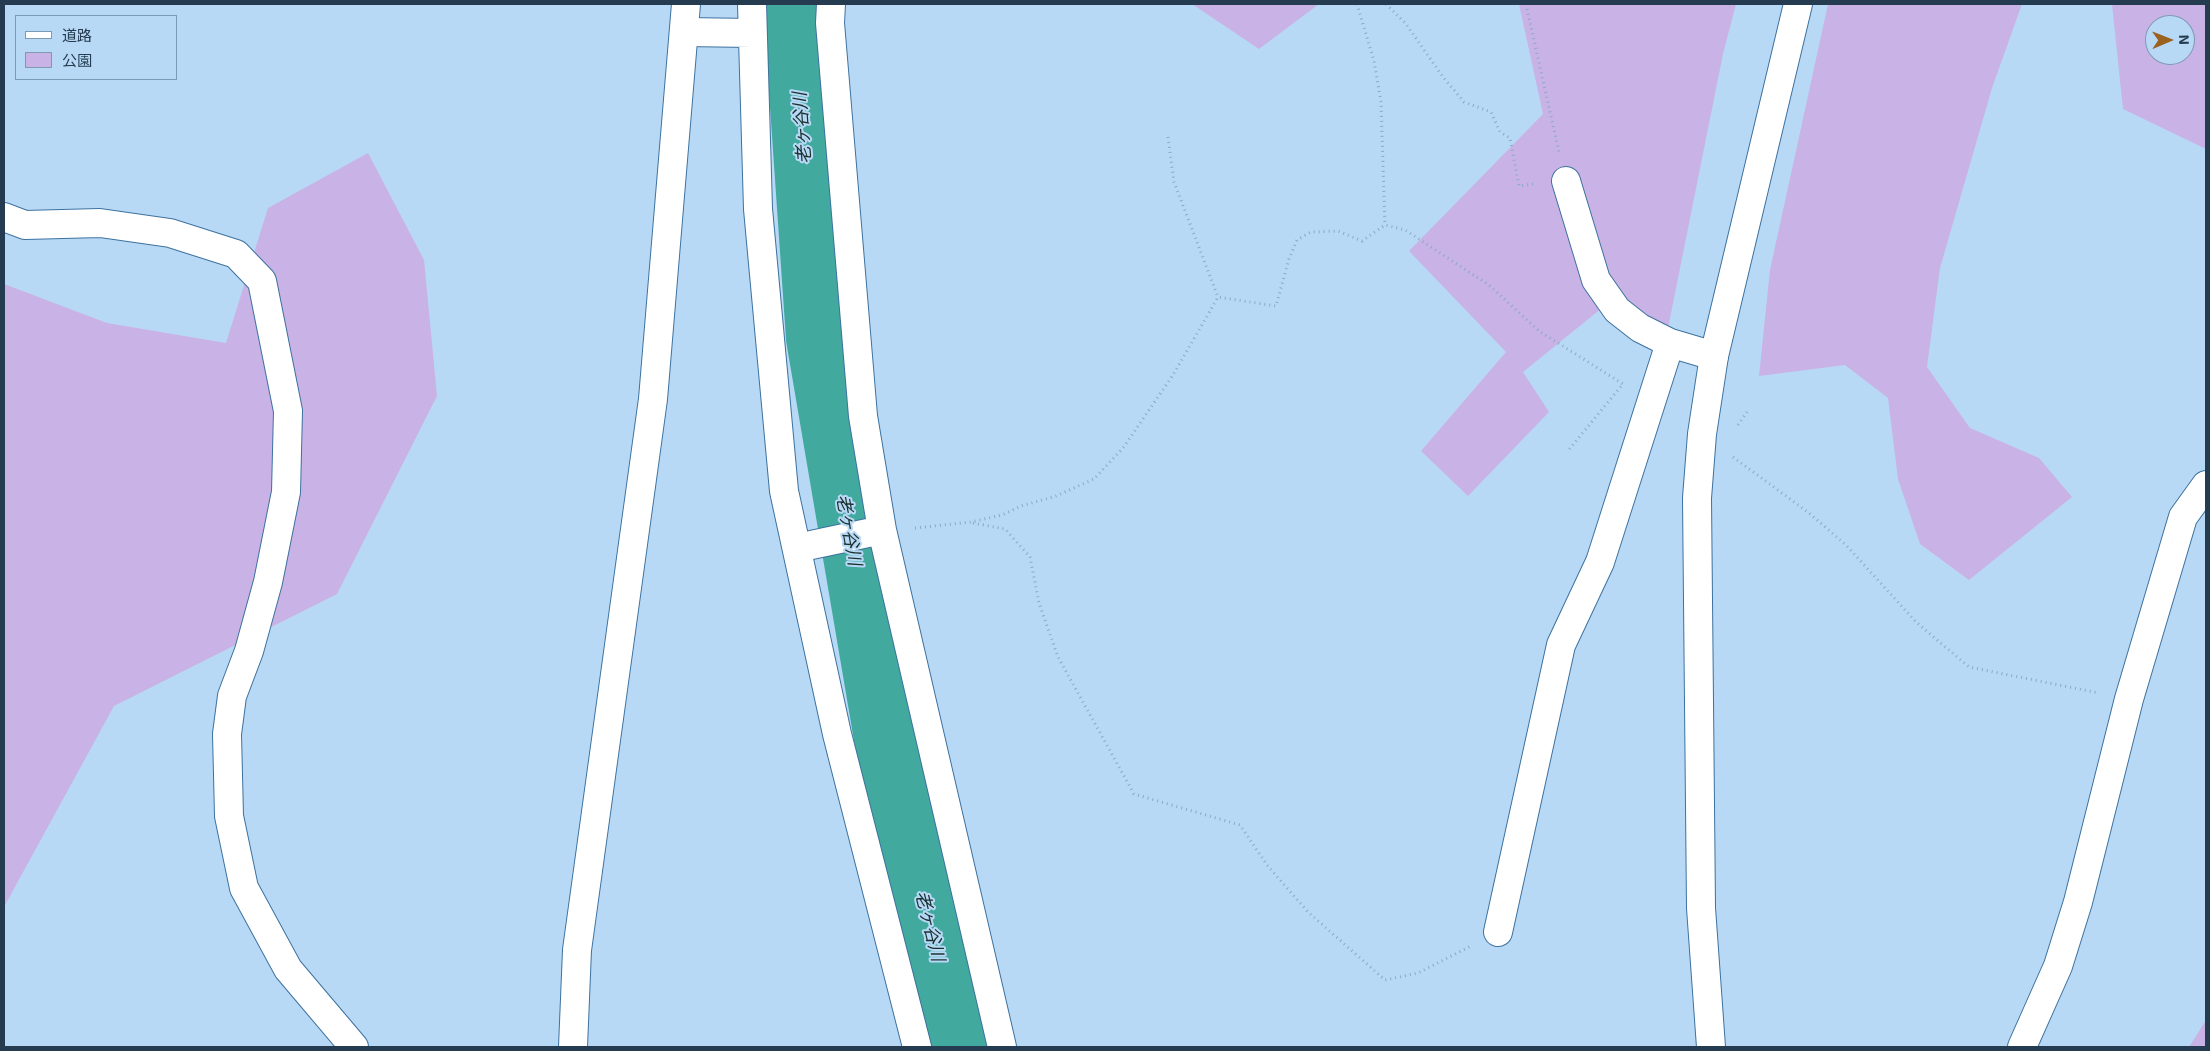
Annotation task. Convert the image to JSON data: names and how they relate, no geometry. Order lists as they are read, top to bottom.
{
  "water": ["老ヶ谷川"],
  "legend": ["道路", "公園"],
  "north": "right"
}
